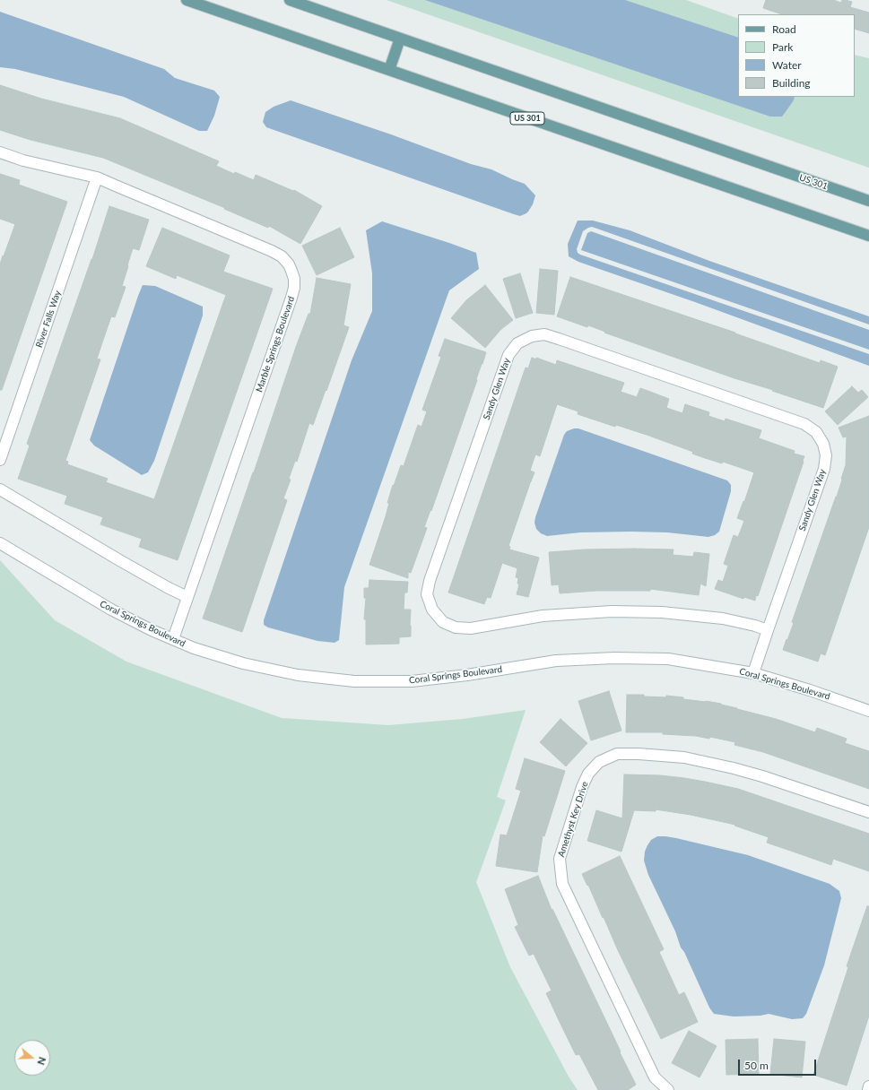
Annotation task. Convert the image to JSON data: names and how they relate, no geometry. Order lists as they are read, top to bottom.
{
  "streets": {
    "main road": ["US 301"],
    "street": [
      "River Falls Way",
      "Marble Springs Boulevard",
      "Sandy Glen Way",
      "Coral Springs Boulevard",
      "Amethyst Key Drive"
    ]
  },
  "crossings": [
    ["River Falls Way", "Marble Springs Boulevard"],
    ["Marble Springs Boulevard", "Coral Springs Boulevard"],
    ["Sandy Glen Way", "Coral Springs Boulevard"]
  ],
  "legend": [
    "Road",
    "Park",
    "Water",
    "Building"
  ],
  "scale_bar": "50 m",
  "north": "right"
}
